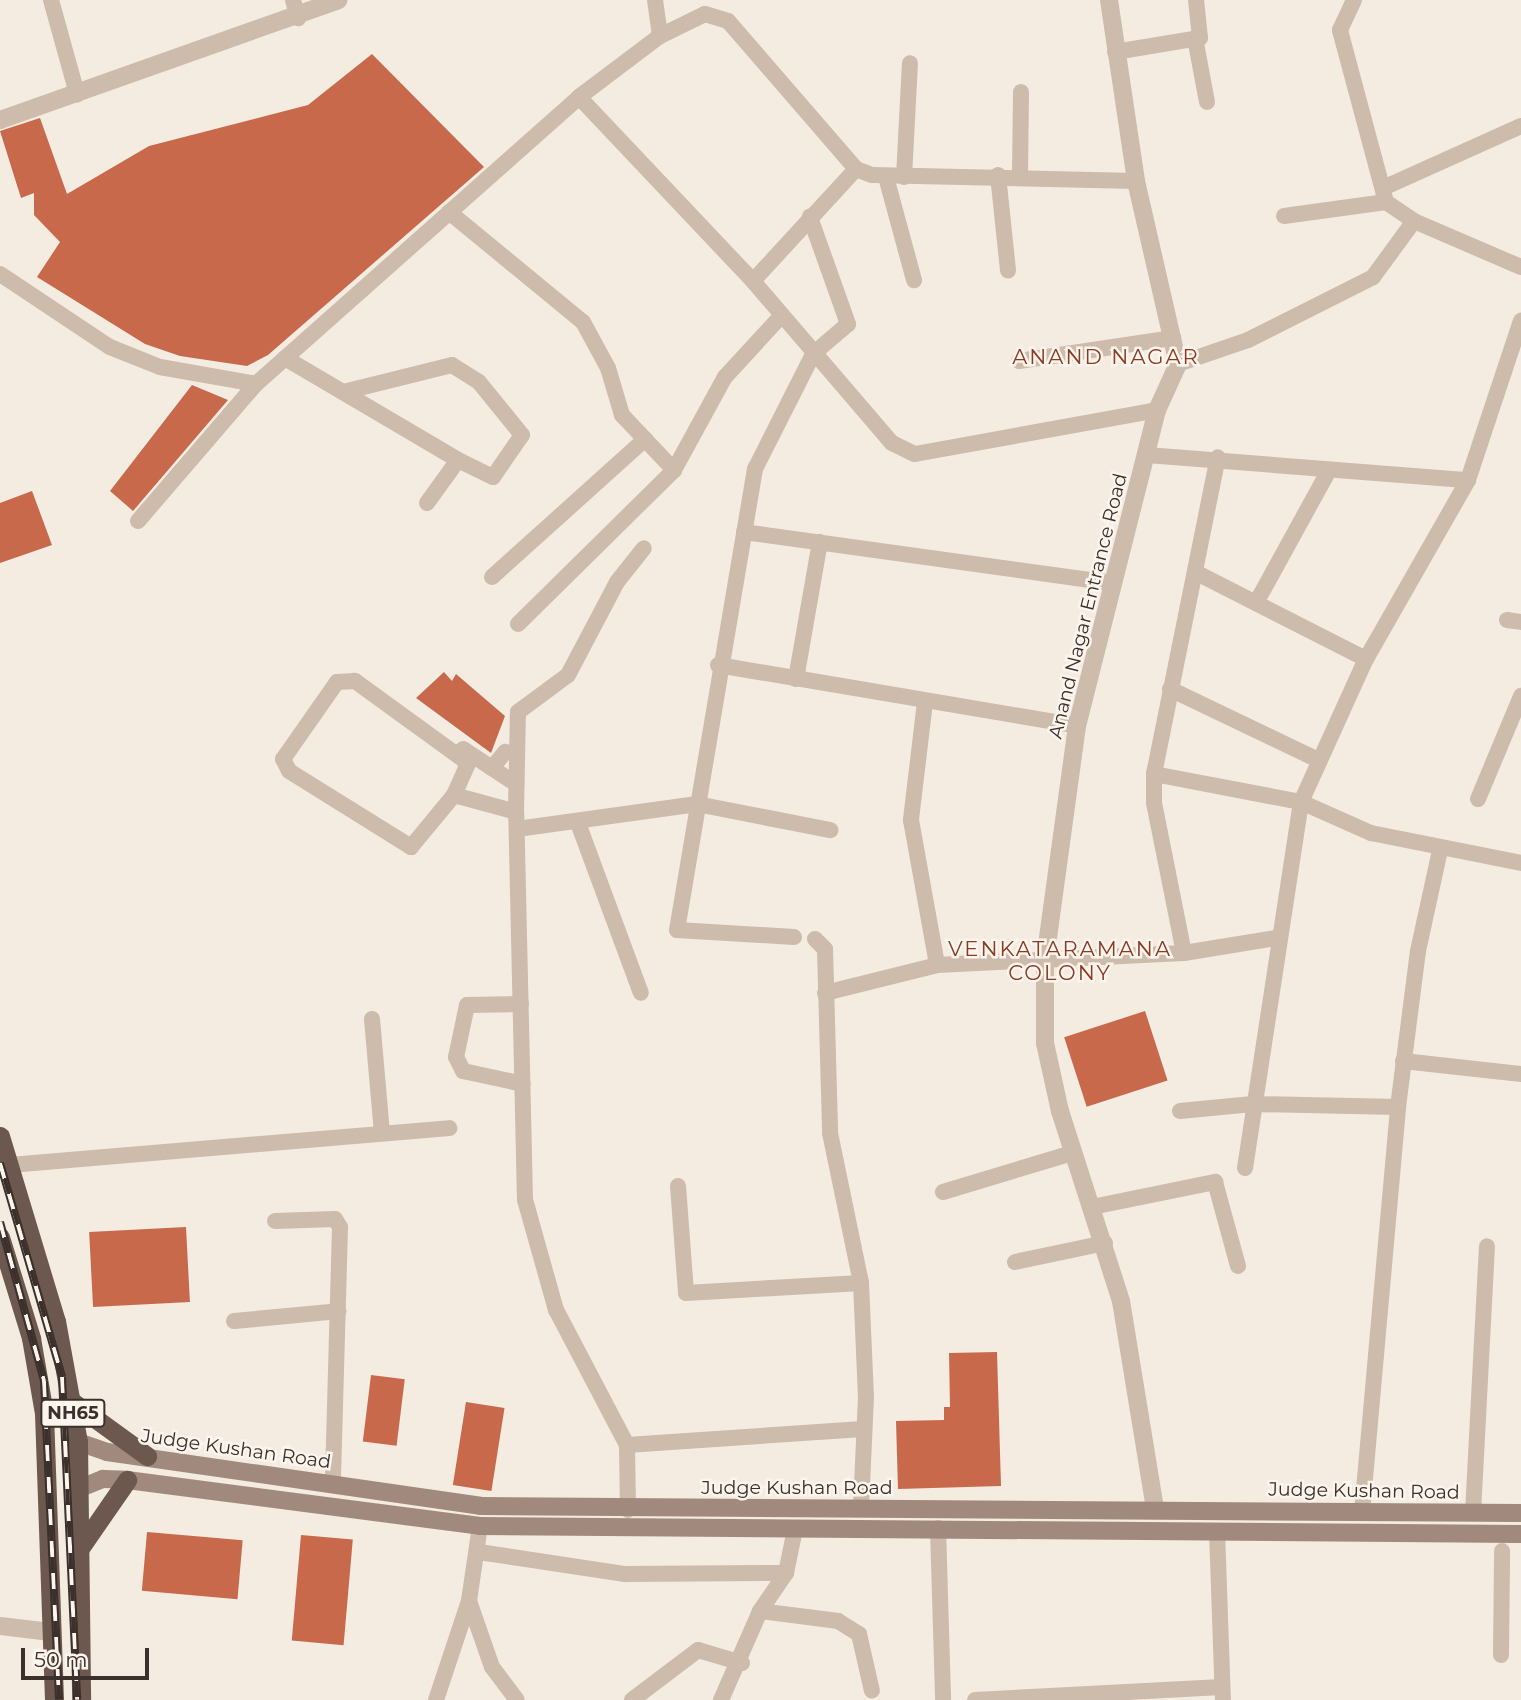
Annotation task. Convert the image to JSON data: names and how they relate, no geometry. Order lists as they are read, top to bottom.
{
  "streets": {
    "highway": ["NH65"],
    "main road": ["Judge Kushan Road"],
    "street": ["Anand Nagar Entrance Road"]
  },
  "crossings": [
    ["Anand Nagar Entrance Road", "Judge Kushan Road"],
    ["NH65", "Judge Kushan Road"]
  ],
  "districts": ["ANAND NAGAR", "VENKATARAMANA COLONY"],
  "scale_bar": "50 m"
}
